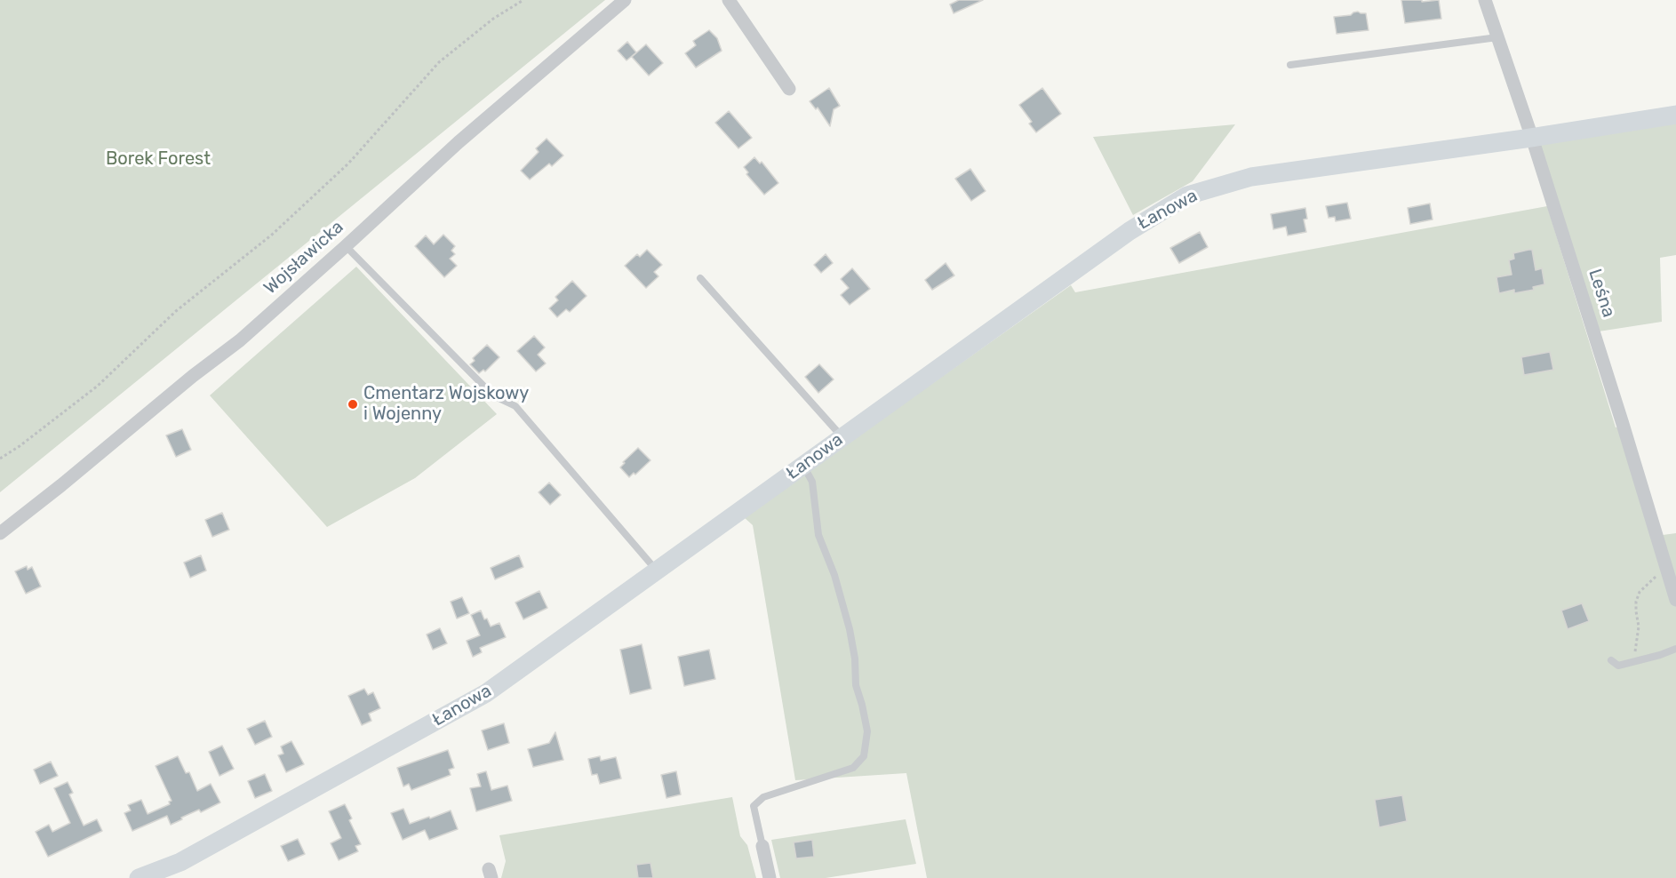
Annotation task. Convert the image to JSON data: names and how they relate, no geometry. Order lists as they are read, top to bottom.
{
  "streets": {
    "street": ["Łanowa", "Wojsławicka", "Leśna"]
  },
  "crossings": [
    ["Łanowa", "Leśna"]
  ],
  "parks": ["Borek Forest"],
  "places": ["Cmentarz Wojskowy i Wojenny"]
}
